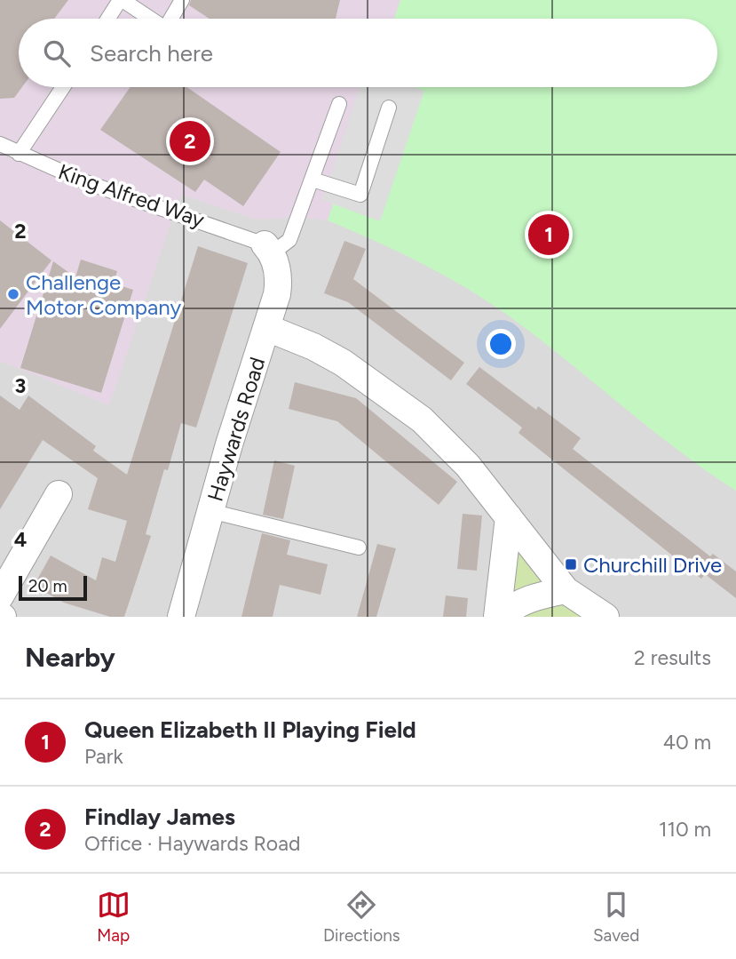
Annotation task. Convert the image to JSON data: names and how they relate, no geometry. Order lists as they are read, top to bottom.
{
  "streets": {
    "street": ["Haywards Road"],
    "lane": ["King Alfred Way"]
  },
  "crossings": [
    ["King Alfred Way", "Haywards Road"]
  ],
  "places": {
    "other": ["Challenge Motor Company"],
    "transit": ["Churchill Drive"]
  },
  "scale_bar": "20 m",
  "page": {
    "search": "Search here",
    "pins": ["2", "1"],
    "scale": "20 m",
    "heading": ["Nearby", "2 results"],
    "list": [
      {
        "mark": "1",
        "name": "Queen Elizabeth II Playing Field",
        "note": "Park",
        "value": "40 m"
      },
      {
        "mark": "2",
        "name": "Findlay James",
        "note": "Office · Haywards Road",
        "value": "110 m"
      }
    ],
    "nav": ["Map", "Directions", "Saved"]
  },
  "grid": {
    "rows": ["2", "3", "4"]
  }
}
